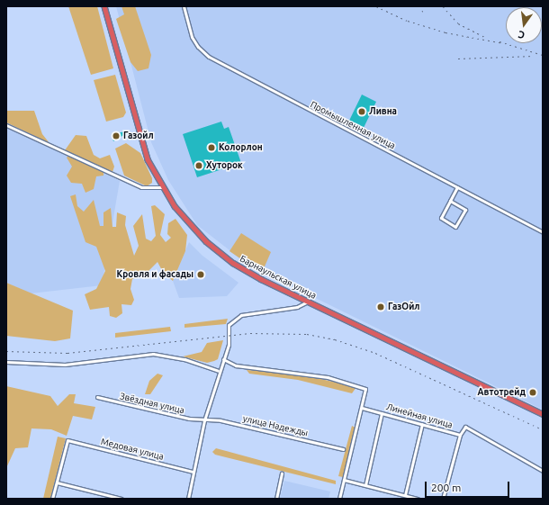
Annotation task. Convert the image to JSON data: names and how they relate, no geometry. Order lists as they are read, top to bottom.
{
  "streets": {
    "highway": ["Барнаульская улица"],
    "street": [
      "Промышленная улица",
      "Звёздная улица",
      "Линейная улица",
      "улица Надежды",
      "Медовая улица"
    ]
  },
  "crossings": [
    ["Звёздная улица", "улица Надежды"]
  ],
  "places": [
    "Ливна",
    "Газойл",
    "Колорлон",
    "Хуторок",
    "Кровля и фасады",
    "ГазОйл",
    "Автотрейд"
  ],
  "scale_bar": "200 m",
  "north": "bottom"
}
